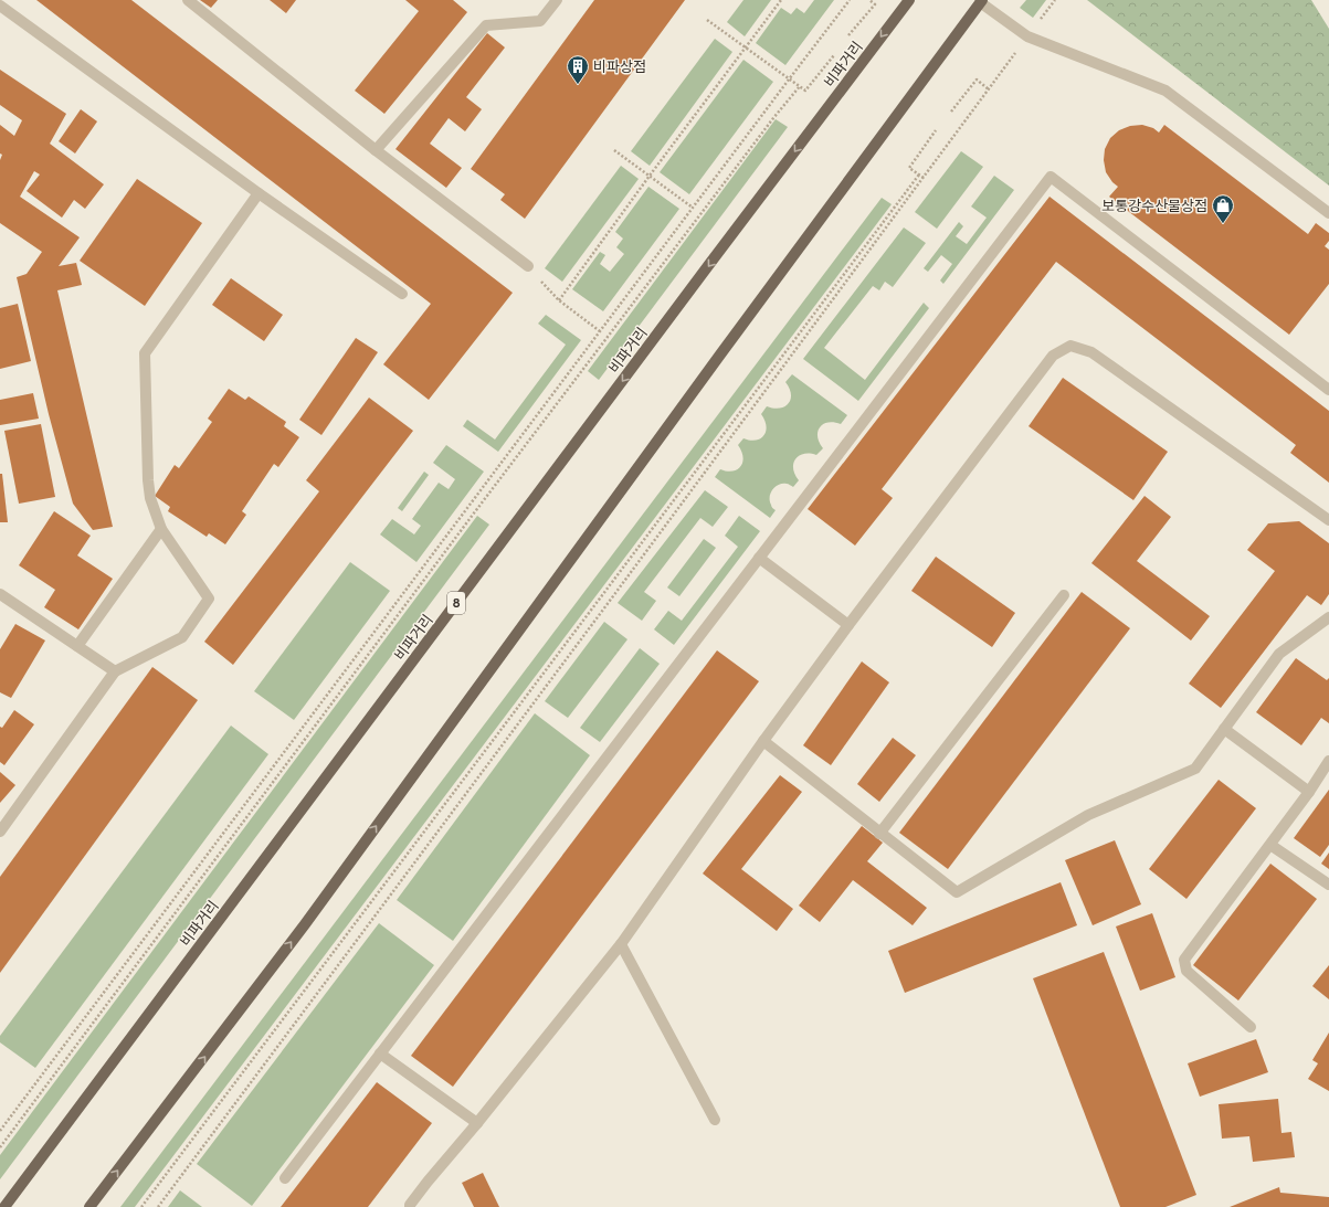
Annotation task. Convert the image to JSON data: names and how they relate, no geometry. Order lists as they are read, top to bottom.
{
  "streets": {
    "main road": ["비파거리", "8"]
  },
  "places": {
    "building": ["비파상점"],
    "shop": ["보통강수산물상점"]
  }
}
